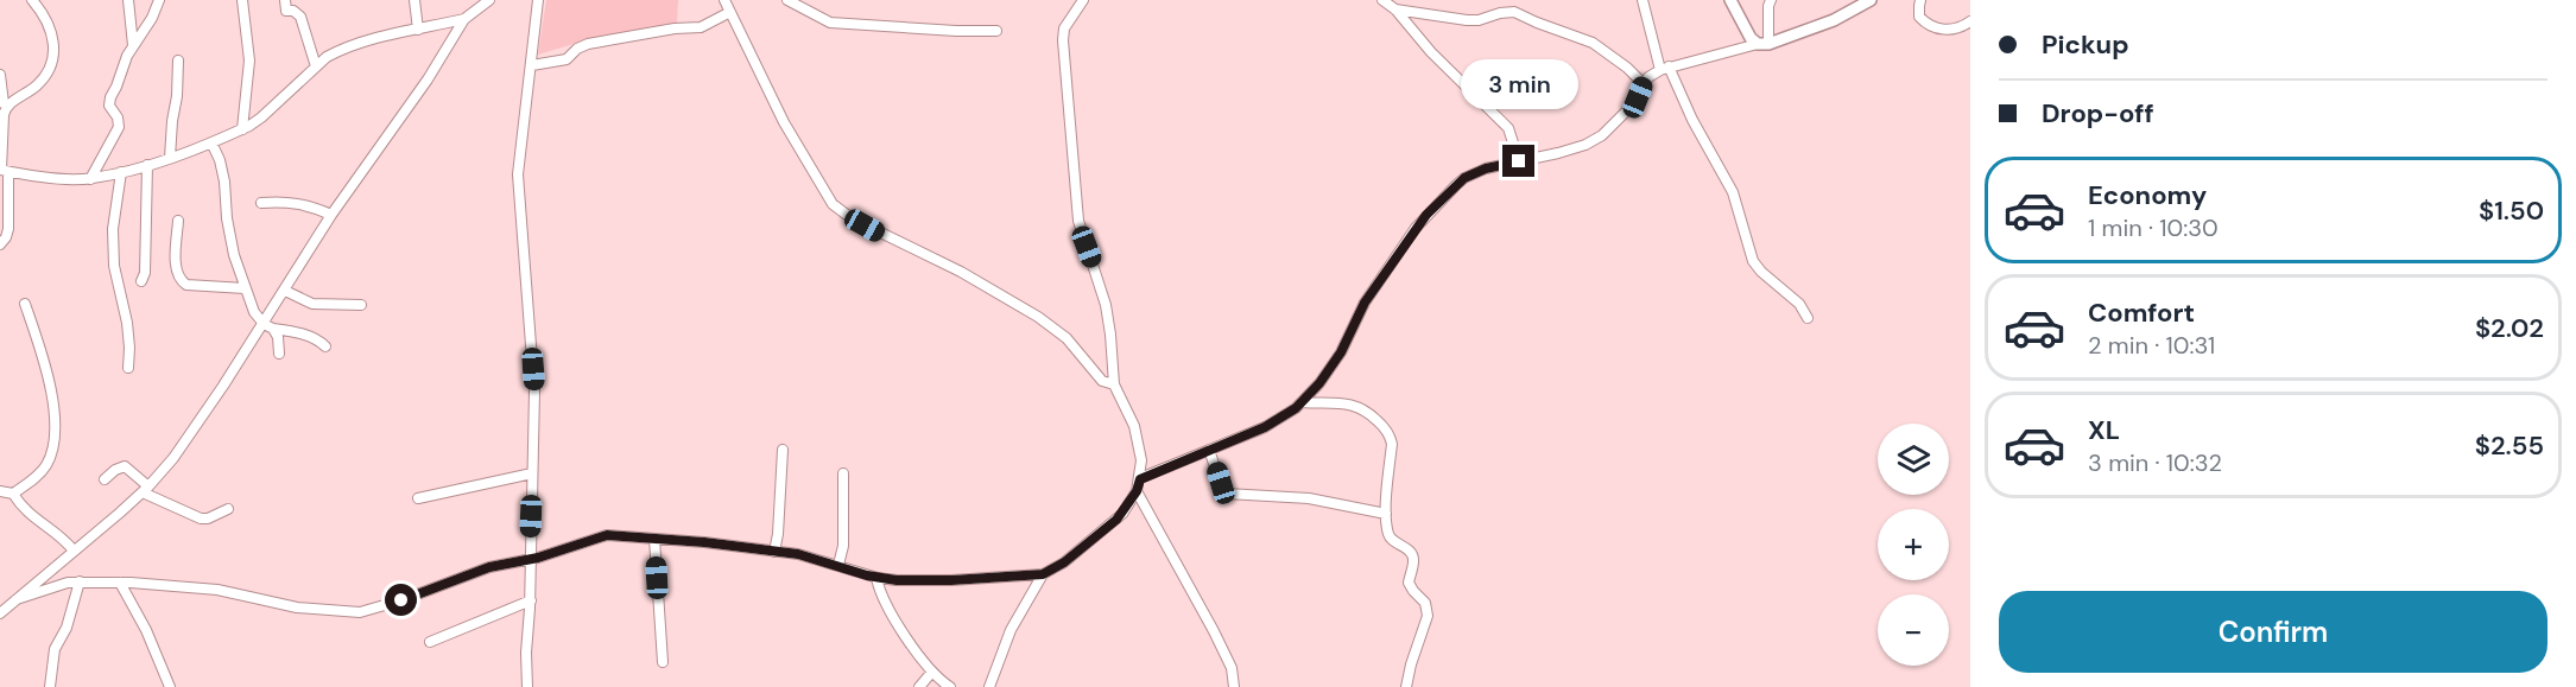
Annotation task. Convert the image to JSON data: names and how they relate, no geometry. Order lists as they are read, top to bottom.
{
  "page": {
    "banner": ["Pickup", "Drop-off"],
    "bubble": "3 min",
    "list": [
      {
        "name": "Economy",
        "note": "1 min · 10:30",
        "value": "$1.50"
      },
      {
        "name": "Comfort",
        "note": "2 min · 10:31",
        "value": "$2.02"
      },
      {
        "name": "XL",
        "note": "3 min · 10:32",
        "value": "$2.55"
      }
    ],
    "map_buttons": ["+", "−"],
    "buttons": "Confirm"
  }
}
